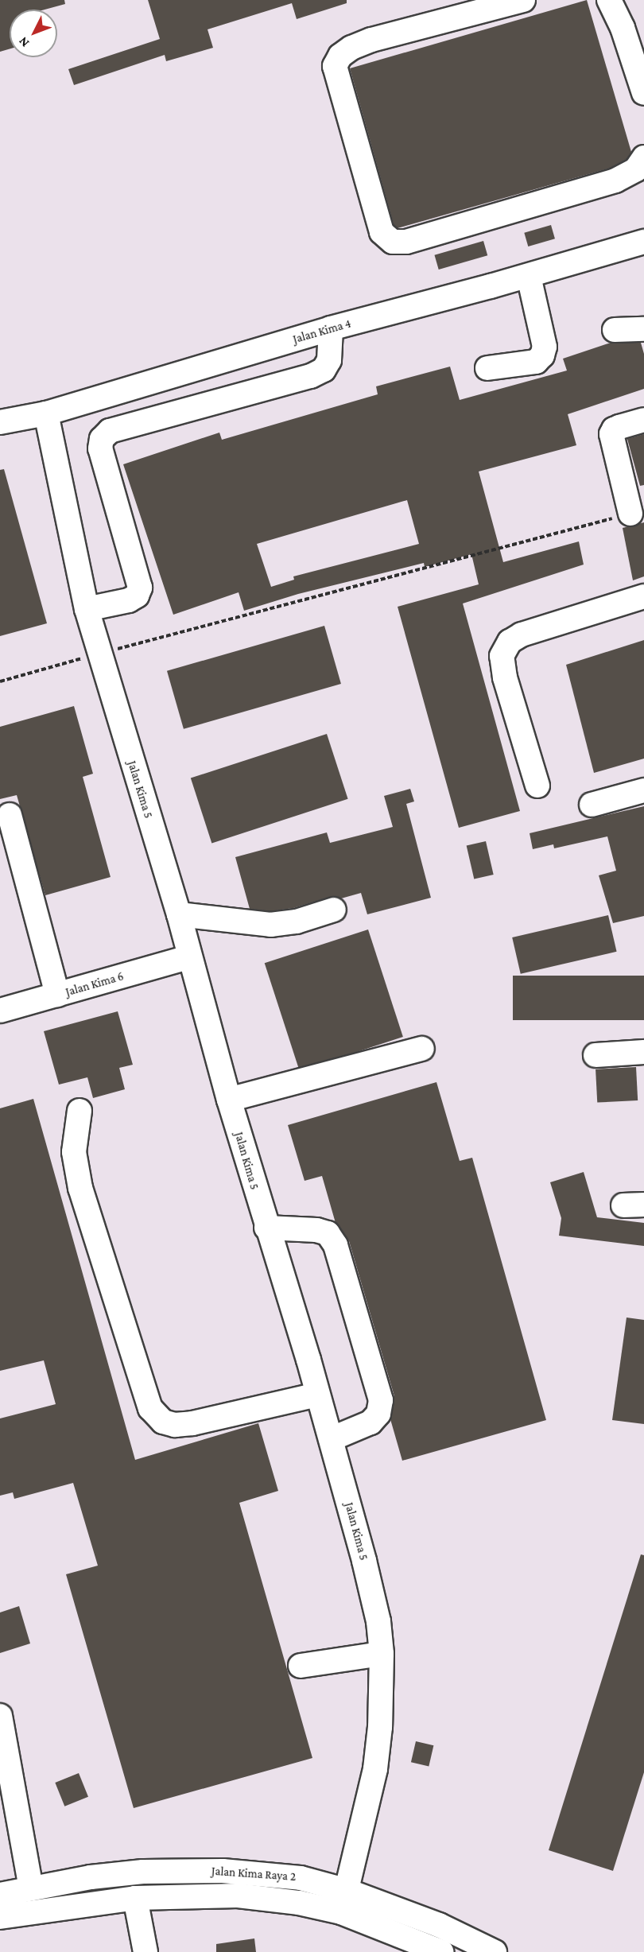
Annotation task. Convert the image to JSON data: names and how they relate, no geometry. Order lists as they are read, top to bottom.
{
  "streets": {
    "street": [
      "Jalan Kima 4",
      "Jalan Kima 5",
      "Jalan Kima 6",
      "Jalan Kima Raya 2"
    ]
  },
  "crossings": [
    ["Jalan Kima 4", "Jalan Kima 5"],
    ["Jalan Kima 5", "Jalan Kima 6"],
    ["Jalan Kima 5", "Jalan Kima Raya 2"]
  ],
  "north": "bottom left"
}
